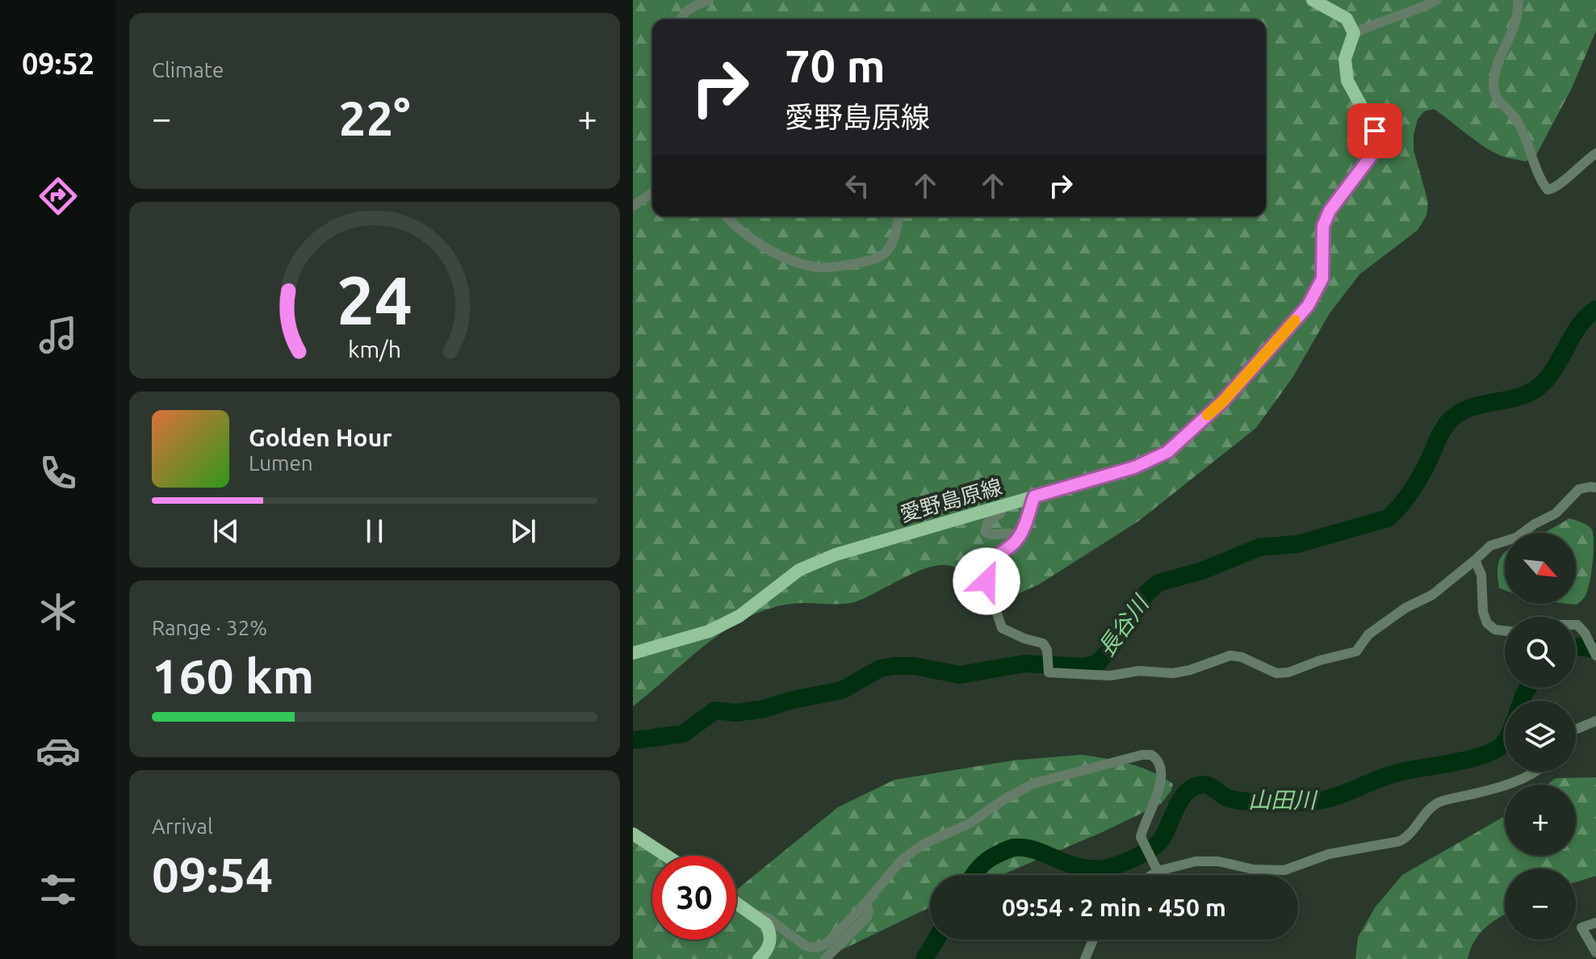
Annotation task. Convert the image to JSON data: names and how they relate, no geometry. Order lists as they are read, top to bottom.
{
  "streets": {
    "main road": ["愛野島原線"]
  },
  "water": ["長谷川", "山田川"],
  "north": "bottom right",
  "page": {
    "tabs": "09:52",
    "tile": [
      "Climate",
      ["Range · 32%", "160 km"],
      ["Arrival", "09:54"]
    ],
    "turn": ["70 m", "愛野島原線"],
    "heat": ["−", "22°", "+"],
    "song": ["Golden Hour", "Lumen"],
    "map_buttons": ["+", "−"],
    "limit": "30",
    "trip": "09:54 · 2 min · 450 m",
    "gauge": ["24", "km/h"]
  }
}
